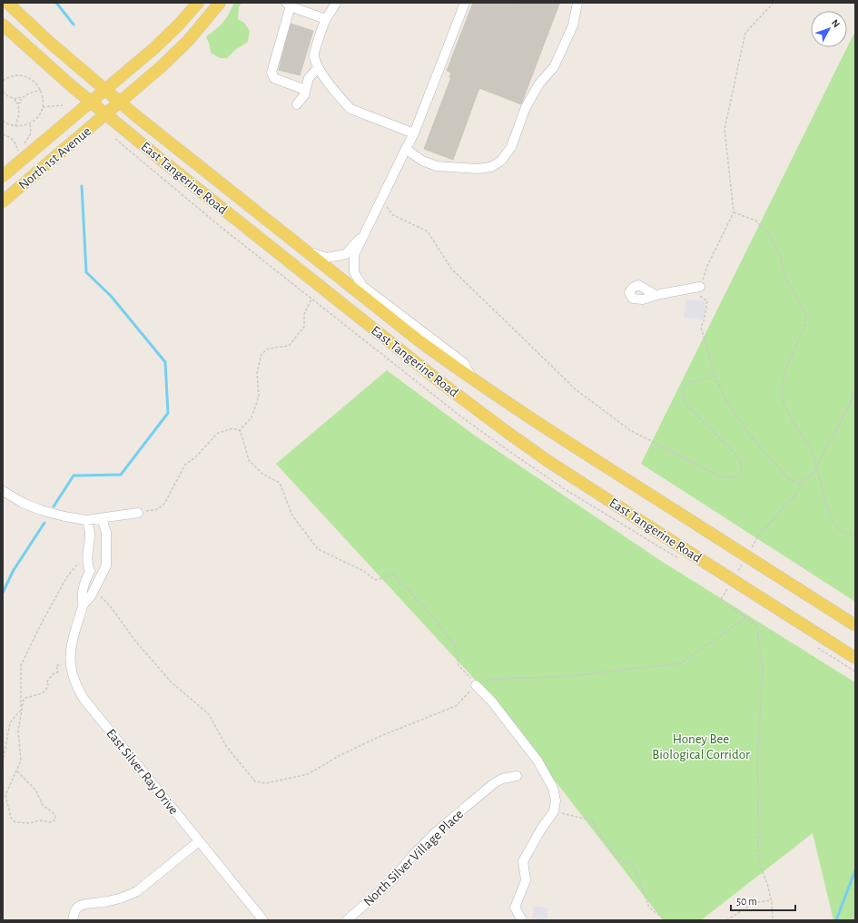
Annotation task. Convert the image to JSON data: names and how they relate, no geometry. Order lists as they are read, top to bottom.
{
  "streets": {
    "main road": ["North 1st Avenue", "East Tangerine Road"],
    "street": ["East Silver Ray Drive", "North Silver Village Place"]
  },
  "crossings": [
    ["North 1st Avenue", "East Tangerine Road"]
  ],
  "parks": ["Honey Bee Biological Corridor"],
  "scale_bar": "50 m",
  "north": "top right"
}
